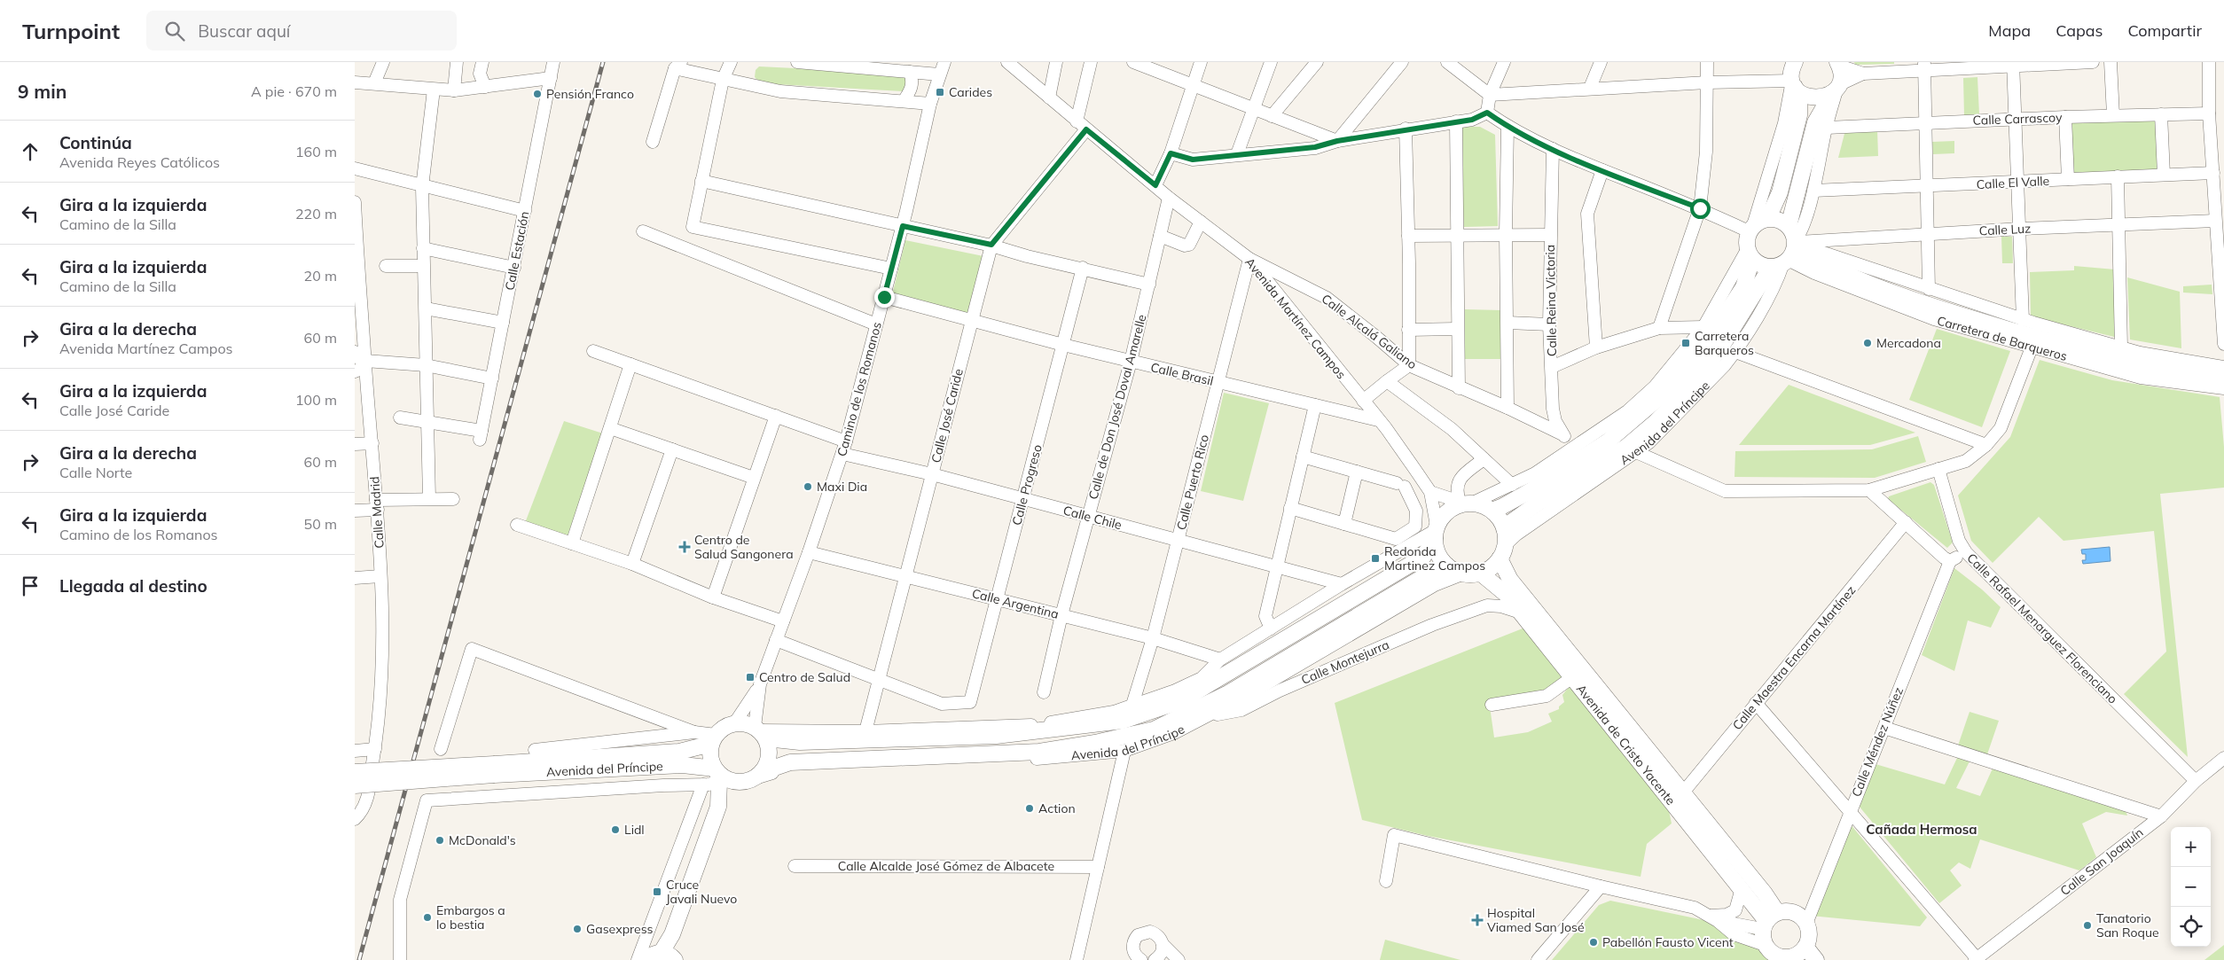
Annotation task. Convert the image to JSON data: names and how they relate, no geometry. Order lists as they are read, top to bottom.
{
  "streets": {
    "main road": ["Carretera de Barqueros", "Avenida del Príncipe", "Avenida de Cristo Yacente"],
    "street": [
      "Calle Carrascoy",
      "Calle El Valle",
      "Calle Luz",
      "Calle Estación",
      "Calle Reina Victoria",
      "Avenida Martínez Campos",
      "Calle Alcalá Galiano",
      "Calle Brasil",
      "Camino de los Romanos",
      "Calle de Don José Doval Amarelle",
      "Calle José Caride",
      "Calle Puerto Rico",
      "Calle Progreso",
      "Calle Madrid",
      "Calle Chile",
      "Calle Argentina",
      "Calle Rafael Menarguez Florenciano",
      "Calle Maestra Encarna Martínez",
      "Calle Montejurra",
      "Calle Méndez Núñez",
      "Calle San Joaquín",
      "Calle Alcalde José Gómez de Albacete"
    ]
  },
  "crossings": [
    ["Calle Carrascoy", "Avenida del Príncipe"],
    ["Calle El Valle", "Avenida del Príncipe"],
    ["Calle Luz", "Carretera de Barqueros"],
    ["Calle Luz", "Avenida del Príncipe"],
    ["Calle Reina Victoria", "Calle Alcalá Galiano"],
    ["Avenida Martínez Campos", "Calle Alcalá Galiano"],
    ["Avenida Martínez Campos", "Calle Brasil"],
    ["Avenida Martínez Campos", "Calle de Don José Doval Amarelle"],
    ["Avenida Martínez Campos", "Calle José Caride"],
    ["Avenida Martínez Campos", "Avenida del Príncipe"],
    ["Avenida Martínez Campos", "Calle Puerto Rico"],
    ["Avenida Martínez Campos", "Avenida de Cristo Yacente"],
    ["Calle Alcalá Galiano", "Calle Puerto Rico"],
    ["Carretera de Barqueros", "Avenida del Príncipe"],
    ["Calle Brasil", "Camino de los Romanos"],
    ["Calle Brasil", "Calle de Don José Doval Amarelle"],
    ["Calle Brasil", "Calle José Caride"],
    ["Calle Brasil", "Calle Puerto Rico"],
    ["Calle Brasil", "Calle Progreso"],
    ["Camino de los Romanos", "Avenida del Príncipe"],
    ["Camino de los Romanos", "Calle Chile"],
    ["Camino de los Romanos", "Calle Argentina"],
    ["Calle de Don José Doval Amarelle", "Calle Chile"],
    ["Calle de Don José Doval Amarelle", "Calle Argentina"],
    ["Calle José Caride", "Calle Progreso"],
    ["Calle José Caride", "Calle Chile"],
    ["Calle José Caride", "Calle Argentina"],
    ["Avenida del Príncipe", "Calle Montejurra"],
    ["Avenida del Príncipe", "Avenida de Cristo Yacente"],
    ["Calle Puerto Rico", "Calle Chile"],
    ["Calle Puerto Rico", "Calle Argentina"],
    ["Calle Progreso", "Calle Chile"],
    ["Calle Progreso", "Calle Argentina"],
    ["Calle Rafael Menarguez Florenciano", "Calle San Joaquín"],
    ["Calle Maestra Encarna Martínez", "Avenida de Cristo Yacente"],
    ["Calle Méndez Núñez", "Avenida de Cristo Yacente"]
  ],
  "districts": ["Cañada Hermosa"],
  "places": {
    "transit": [
      "Carides",
      "Carretera Barqueros",
      "Redonda Martinez Campos",
      "Centro de Salud",
      "Cruce Javali Nuevo"
    ],
    "other": [
      "Pensión Franco",
      "Mercadona",
      "Maxi Dia",
      "Action",
      "Lidl",
      "McDonald's",
      "Embargos a lo bestia",
      "Tanatorio San Roque",
      "Gasexpress",
      "Pabellón Fausto Vicent"
    ],
    "health": ["Centro de Salud Sangonera", "Hospital Viamed San José"]
  },
  "page": {
    "header": "Turnpoint",
    "search": "Buscar aquí",
    "nav": ["Mapa", "Capas", "Compartir"],
    "heading": ["9 min", "A pie · 670 m"],
    "list": [
      ["Continúa", "Avenida Reyes Católicos", "160 m"],
      ["Gira a la izquierda", "Camino de la Silla", "220 m"],
      ["Gira a la izquierda", "Camino de la Silla", "20 m"],
      ["Gira a la derecha", "Avenida Martínez Campos", "60 m"],
      ["Gira a la izquierda", "Calle José Caride", "100 m"],
      ["Gira a la derecha", "Calle Norte", "60 m"],
      ["Gira a la izquierda", "Camino de los Romanos", "50 m"],
      "Llegada al destino"
    ],
    "map_buttons": ["+", "−"]
  }
}
